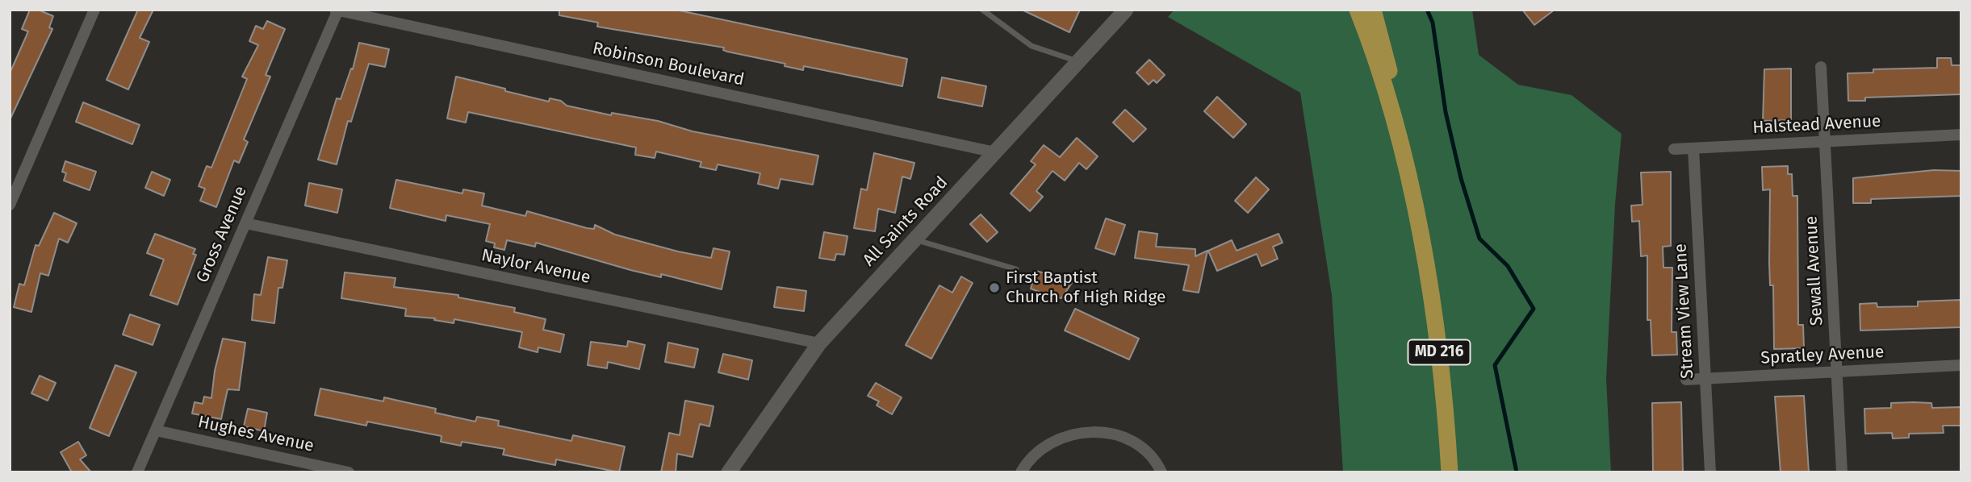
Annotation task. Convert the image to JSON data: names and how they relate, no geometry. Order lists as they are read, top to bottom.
{
  "streets": {
    "main road": ["MD 216"],
    "street": [
      "Robinson Boulevard",
      "Halstead Avenue",
      "All Saints Road",
      "Gross Avenue",
      "Naylor Avenue",
      "Sewall Avenue",
      "Stream View Lane",
      "Spratley Avenue",
      "Hughes Avenue"
    ]
  },
  "crossings": [
    ["Robinson Boulevard", "All Saints Road"],
    ["Robinson Boulevard", "Gross Avenue"],
    ["Halstead Avenue", "Sewall Avenue"],
    ["Halstead Avenue", "Stream View Lane"],
    ["All Saints Road", "Naylor Avenue"],
    ["Gross Avenue", "Naylor Avenue"],
    ["Gross Avenue", "Hughes Avenue"],
    ["Sewall Avenue", "Spratley Avenue"],
    ["Stream View Lane", "Spratley Avenue"]
  ],
  "places": ["First Baptist Church of High Ridge"]
}
